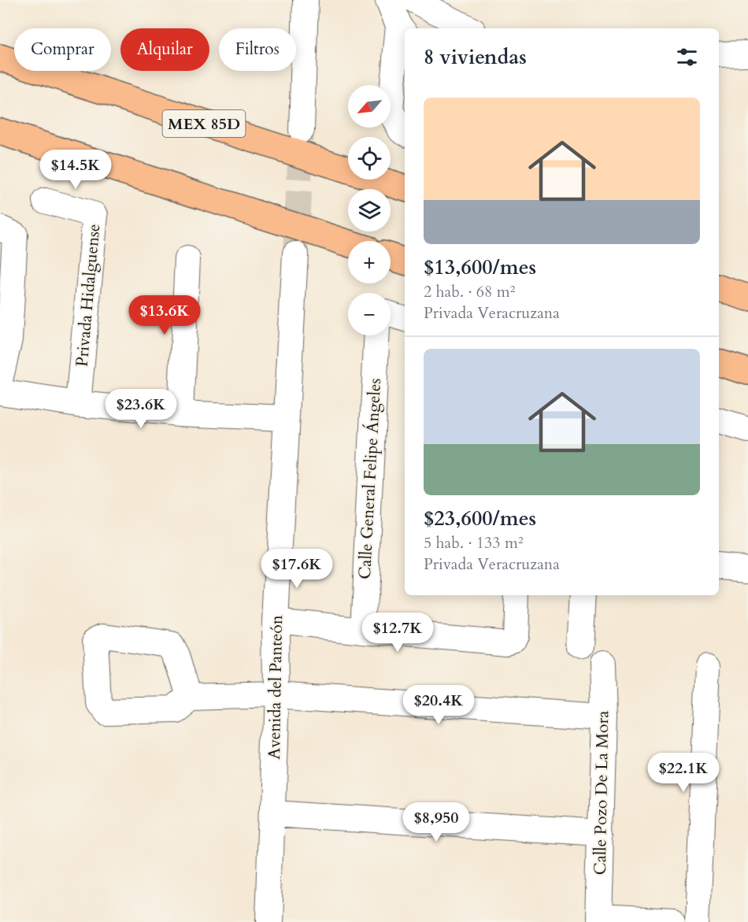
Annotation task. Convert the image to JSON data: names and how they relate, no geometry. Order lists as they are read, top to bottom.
{
  "streets": {
    "highway": ["MEX 85D"],
    "street": [
      "Privada Hidalguense",
      "Calle General Felipe Ángeles",
      "Avenida del Panteón",
      "Calle Pozo De La Mora"
    ]
  },
  "north": "bottom left",
  "page": {
    "chip": ["Comprar", "Alquilar", "Filtros"],
    "heading": "8 viviendas",
    "map_buttons": ["+", "−"],
    "list": [
      {
        "name": "$13,600/mes",
        "note": "2 hab. · 68 m² · Privada Veracruzana"
      },
      {
        "name": "$23,600/mes",
        "note": "5 hab. · 133 m² · Privada Veracruzana"
      }
    ],
    "price": [
      "$14.5K",
      "$13.6K",
      "$23.6K",
      "$17.6K",
      "$12.7K",
      "$20.4K",
      "$22.1K",
      "$8,950"
    ]
  }
}
